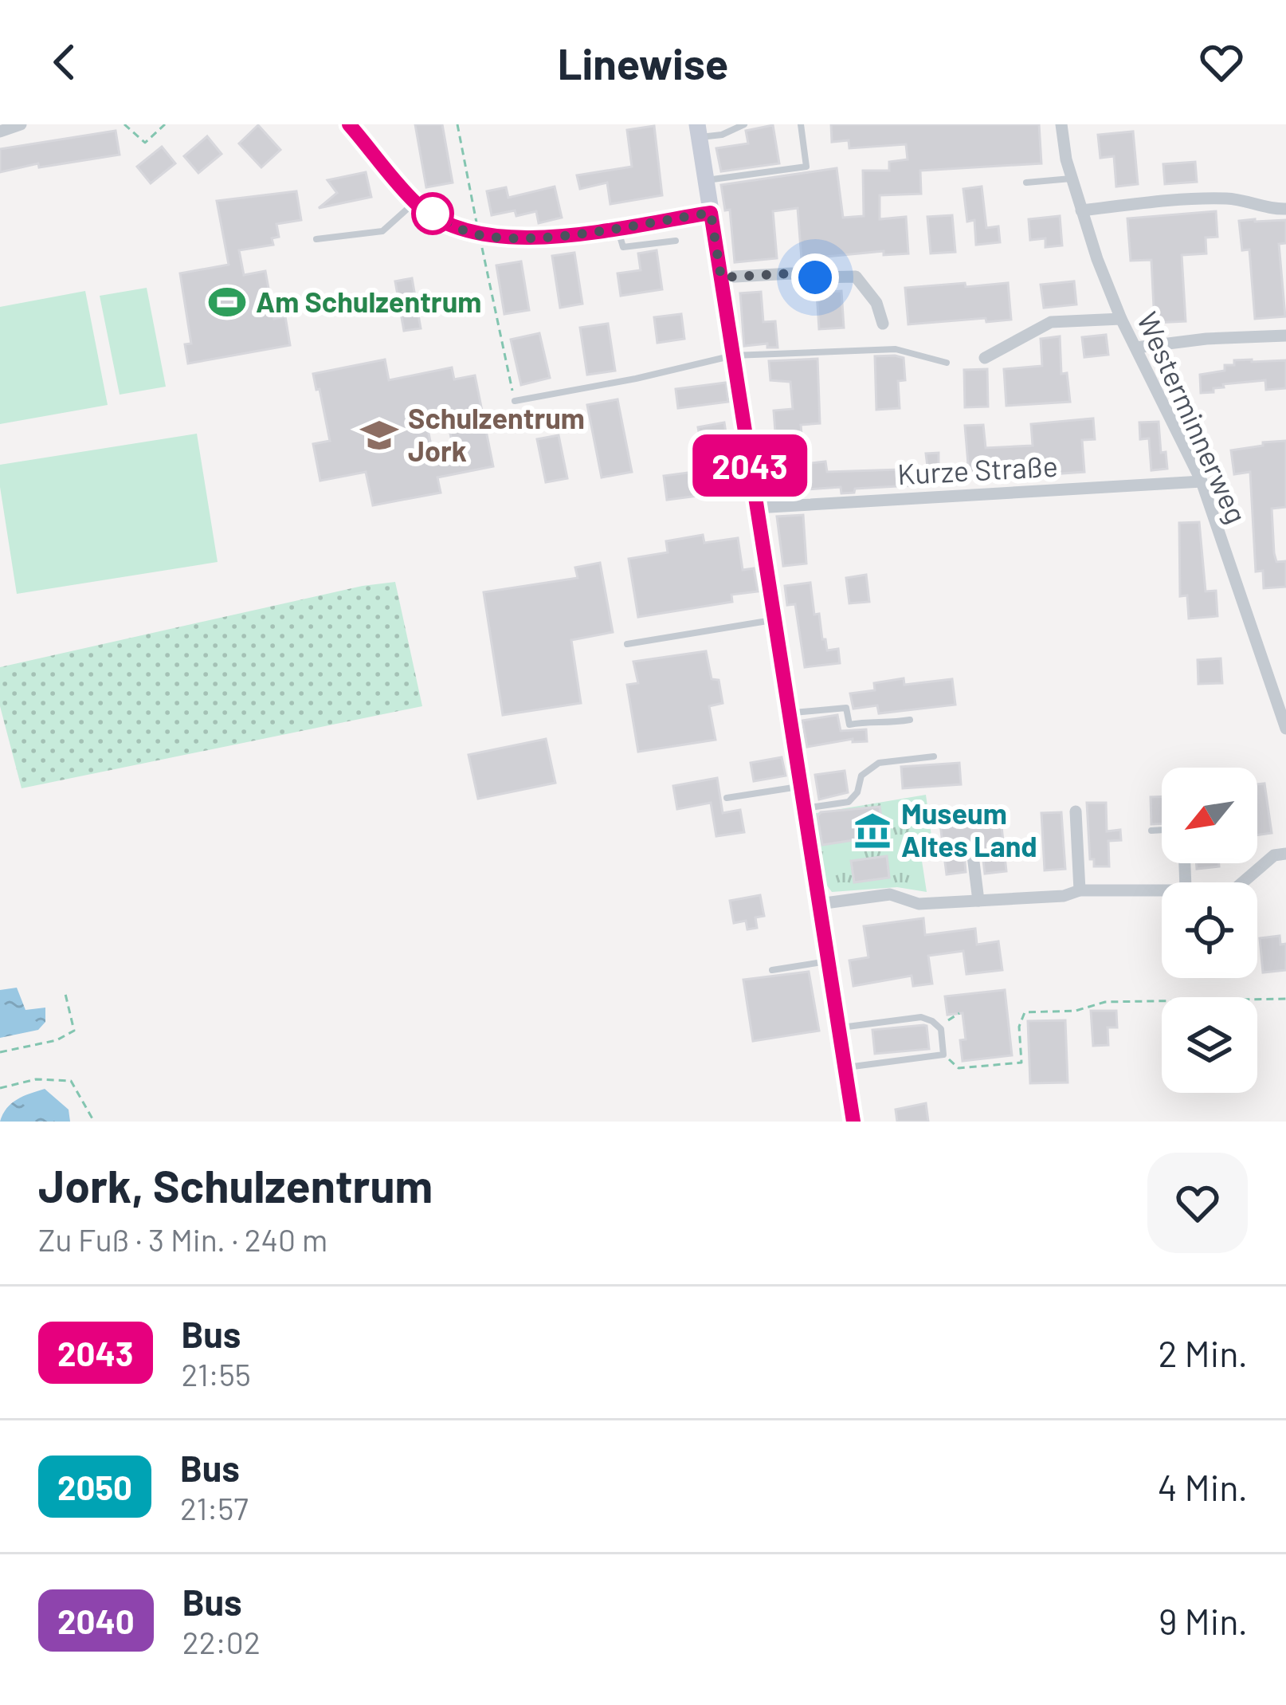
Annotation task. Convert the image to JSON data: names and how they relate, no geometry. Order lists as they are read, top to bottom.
{
  "streets": {
    "street": ["Westerminnerweg", "Kurze Straße"]
  },
  "crossings": [
    ["Westerminnerweg", "Kurze Straße"]
  ],
  "places": {
    "sports": ["Am Schulzentrum"],
    "school or university": ["Schulzentrum Jork"],
    "museum": ["Museum Altes Land"]
  },
  "lines": ["bus line 2043"],
  "north": "bottom left",
  "page": {
    "header": "Linewise",
    "on_map": "2043",
    "heading": ["Jork, Schulzentrum", "Zu Fuß · 3 Min. · 240 m"],
    "list": [
      {
        "mark": "2043",
        "name": "Bus",
        "note": "21:55",
        "value": "2 Min."
      },
      {
        "mark": "2050",
        "name": "Bus",
        "note": "21:57",
        "value": "4 Min."
      },
      {
        "mark": "2040",
        "name": "Bus",
        "note": "22:02",
        "value": "9 Min."
      }
    ]
  }
}
